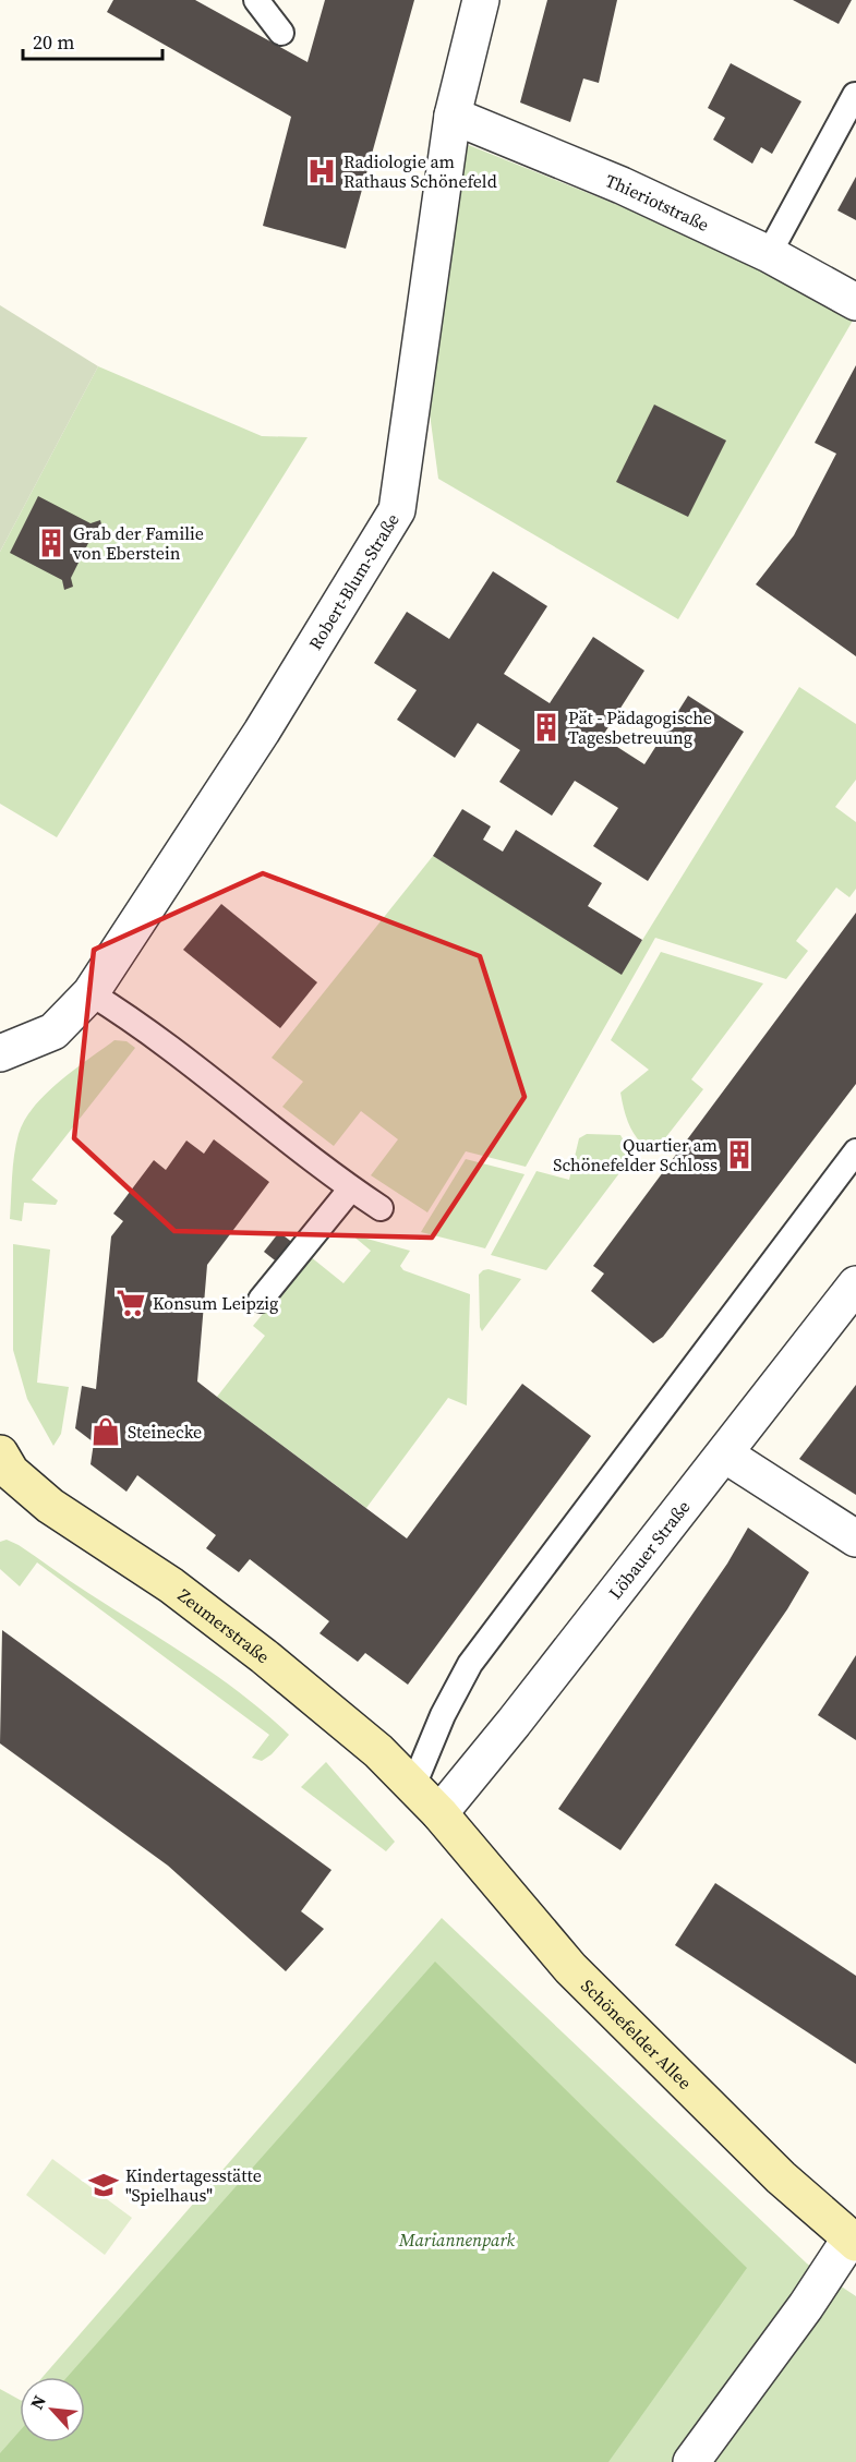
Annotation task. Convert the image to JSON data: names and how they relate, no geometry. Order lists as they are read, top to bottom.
{
  "streets": {
    "main road": ["Zeumerstraße", "Schönefelder Allee"],
    "street": ["Thieriotstraße", "Robert-Blum-Straße", "Löbauer Straße"]
  },
  "crossings": [
    ["Thieriotstraße", "Robert-Blum-Straße"],
    ["Löbauer Straße", "Zeumerstraße"],
    ["Löbauer Straße", "Schönefelder Allee"],
    ["Zeumerstraße", "Schönefelder Allee"]
  ],
  "parks": ["Mariannenpark"],
  "places": {
    "hospital": ["Radiologie am Rathaus Schönefeld"],
    "building": ["Grab der Familie von Eberstein", "Pät - Pädagogische Tagesbetreuung", "Quartier am Schönefelder Schloss"],
    "supermarket": ["Konsum Leipzig"],
    "shop": ["Steinecke"],
    "school or university": ["Kindertagesstätte \"Spielhaus\""]
  },
  "scale_bar": "20 m",
  "north": "top left"
}
